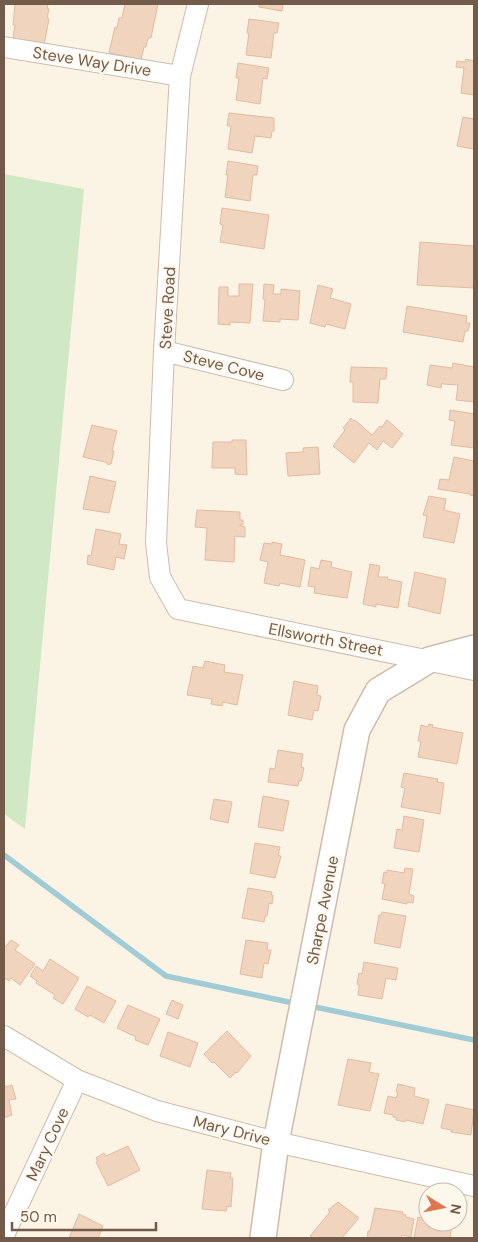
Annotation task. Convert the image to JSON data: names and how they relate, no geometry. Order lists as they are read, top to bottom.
{
  "streets": {
    "street": [
      "Steve Way Drive",
      "Steve Road",
      "Steve Cove",
      "Ellsworth Street",
      "Sharpe Avenue",
      "Mary Drive",
      "Mary Cove"
    ]
  },
  "crossings": [
    ["Steve Way Drive", "Steve Road"],
    ["Steve Road", "Steve Cove"],
    ["Steve Road", "Ellsworth Street"],
    ["Ellsworth Street", "Sharpe Avenue"],
    ["Sharpe Avenue", "Mary Drive"],
    ["Mary Drive", "Mary Cove"]
  ],
  "scale_bar": "50 m",
  "north": "right"
}
